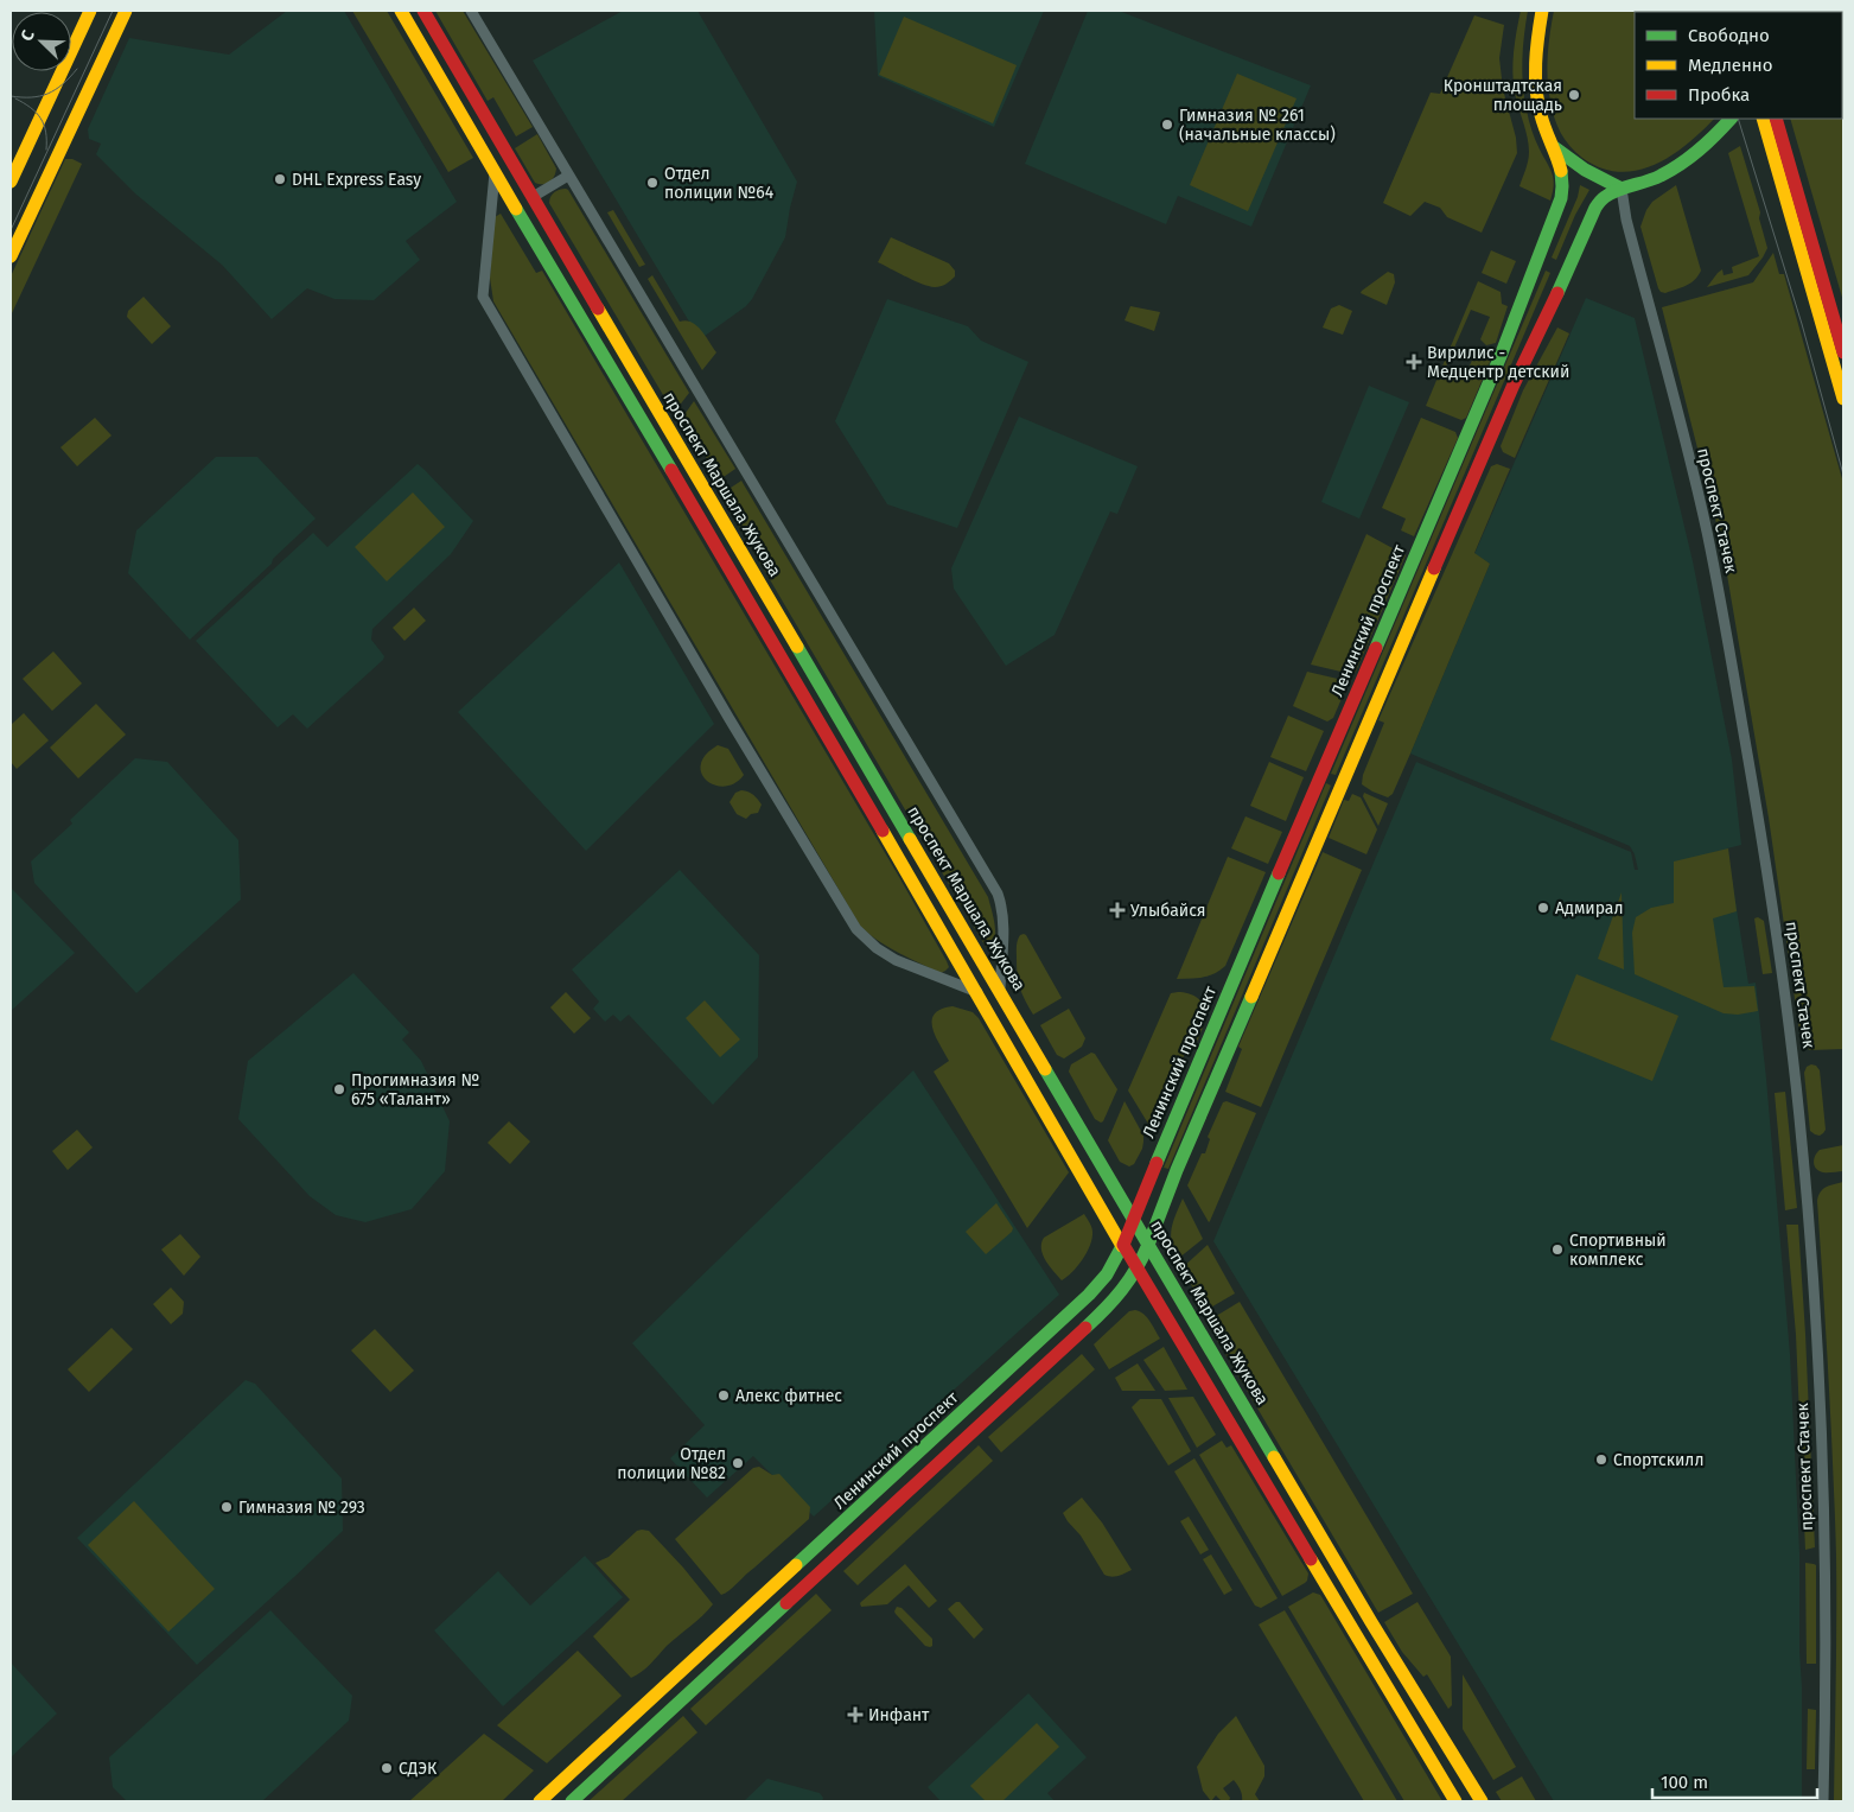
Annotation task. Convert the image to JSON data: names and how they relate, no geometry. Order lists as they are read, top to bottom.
{
  "streets": {
    "main road": ["проспект Маршала Жукова", "Ленинский проспект"],
    "street": ["проспект Стачек"]
  },
  "crossings": [
    ["проспект Маршала Жукова", "Ленинский проспект"]
  ],
  "places": {
    "other": [
      "Кронштадтская площадь",
      "Гимназия № 261 (начальные классы)",
      "DHL Express Easy",
      "Отдел полиции №64",
      "Адмирал",
      "Прогимназия № 675 «Талант»",
      "Спортивный комплекс",
      "Алекс фитнес",
      "Спортскилл",
      "Отдел полиции №82",
      "Гимназия № 293",
      "СДЭК"
    ],
    "health": ["Вирилис - Медцентр детский", "Улыбайся", "Инфант"]
  },
  "legend": ["Свободно", "Медленно", "Пробка"],
  "scale_bar": "100 m",
  "north": "top left"
}
